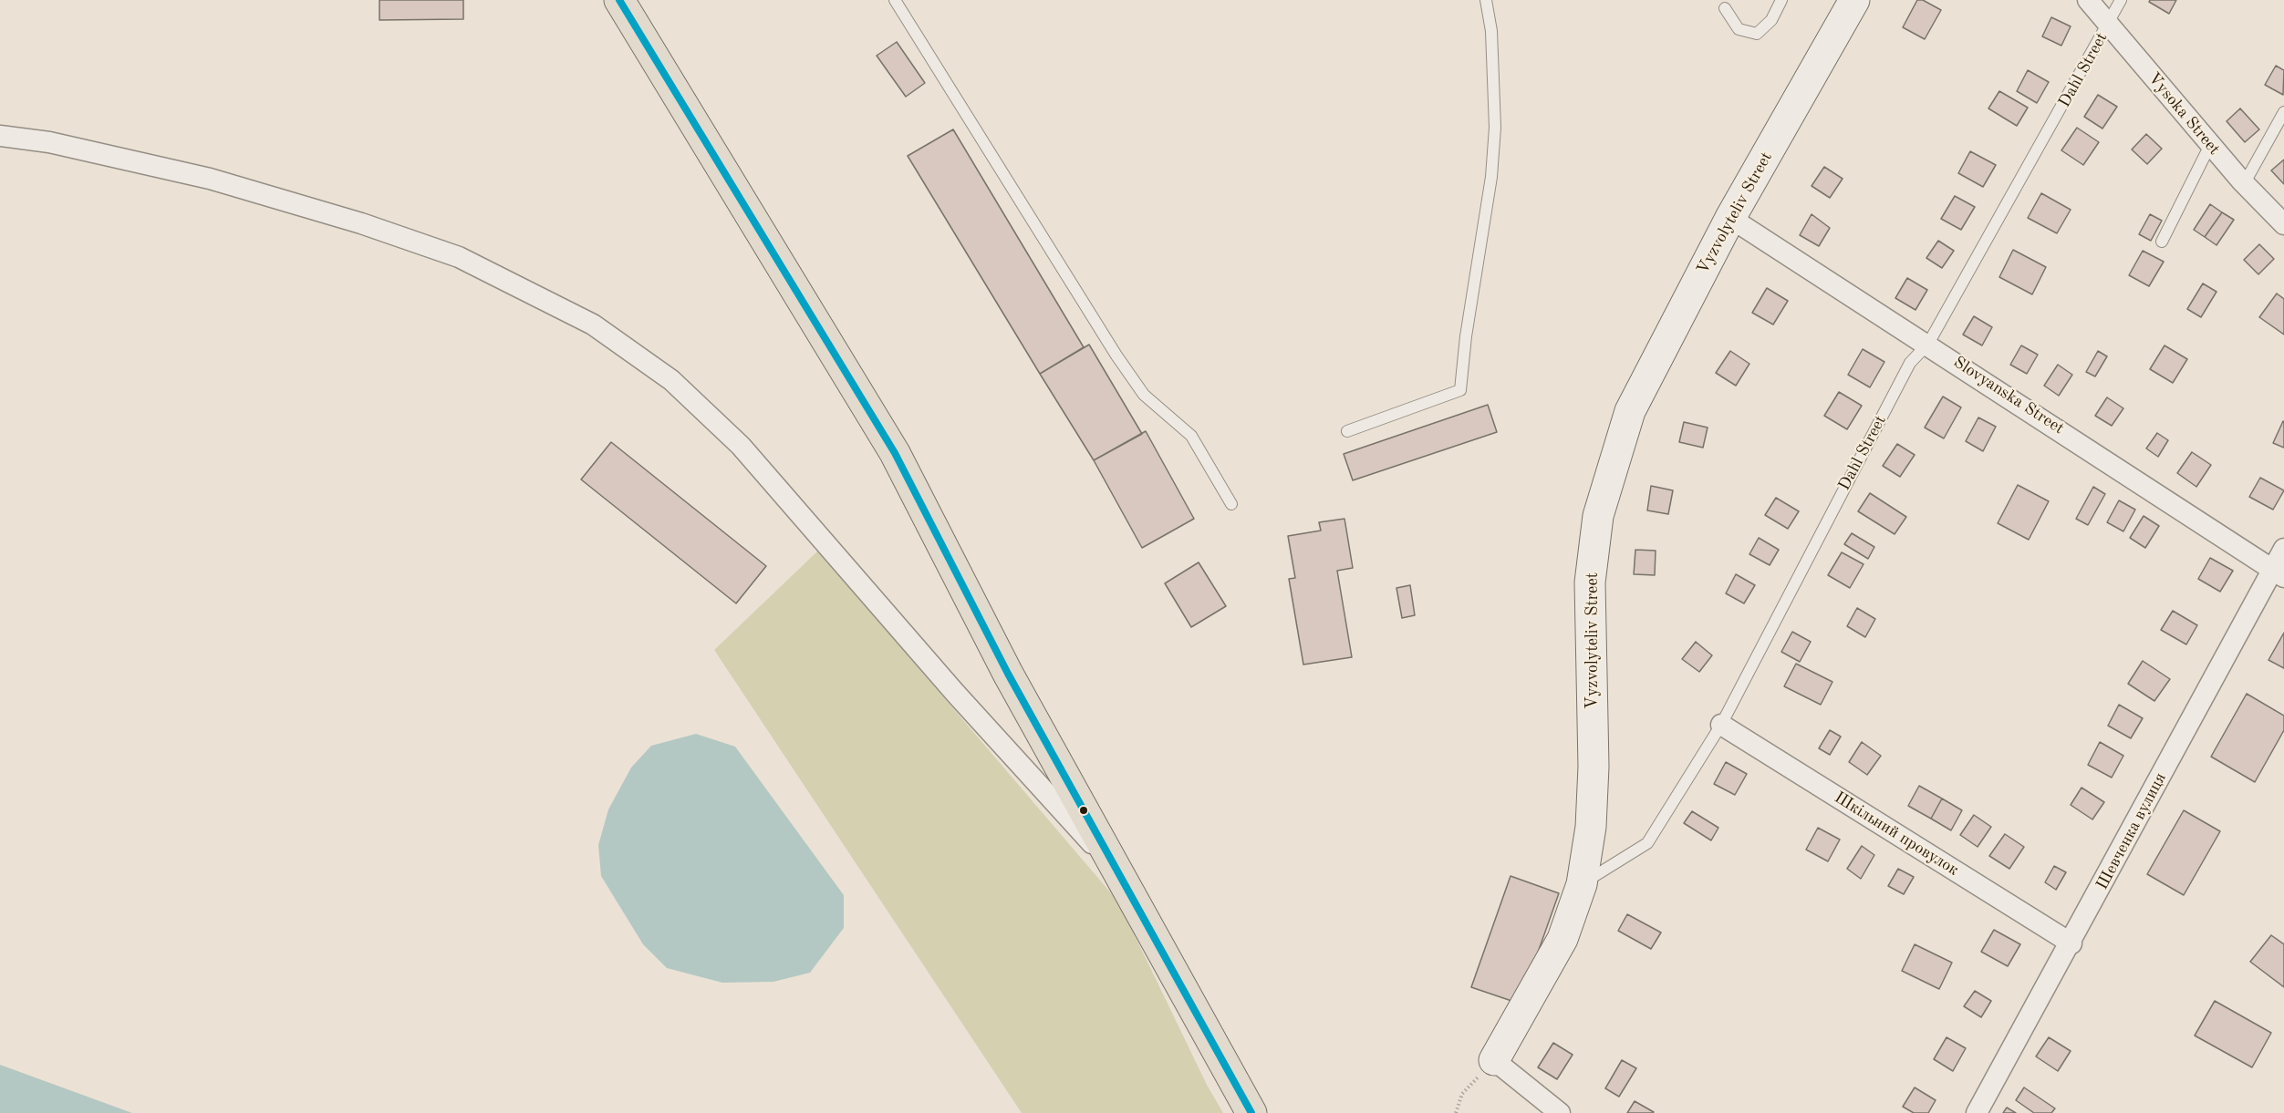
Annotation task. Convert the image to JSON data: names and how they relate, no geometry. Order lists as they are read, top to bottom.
{
  "streets": {
    "street": [
      "Vysoka Street",
      "Vyzvolyteliv Street",
      "Slovyanska Street",
      "Шевченка вулиця",
      "Шкільний провулок"
    ],
    "lane": ["Dahl Street"]
  },
  "crossings": [
    ["Dahl Street", "Vysoka Street"],
    ["Dahl Street", "Vyzvolyteliv Street"],
    ["Dahl Street", "Slovyanska Street"],
    ["Dahl Street", "Шкільний провулок"],
    ["Vyzvolyteliv Street", "Slovyanska Street"],
    ["Slovyanska Street", "Шевченка вулиця"],
    ["Шевченка вулиця", "Шкільний провулок"]
  ]
}
